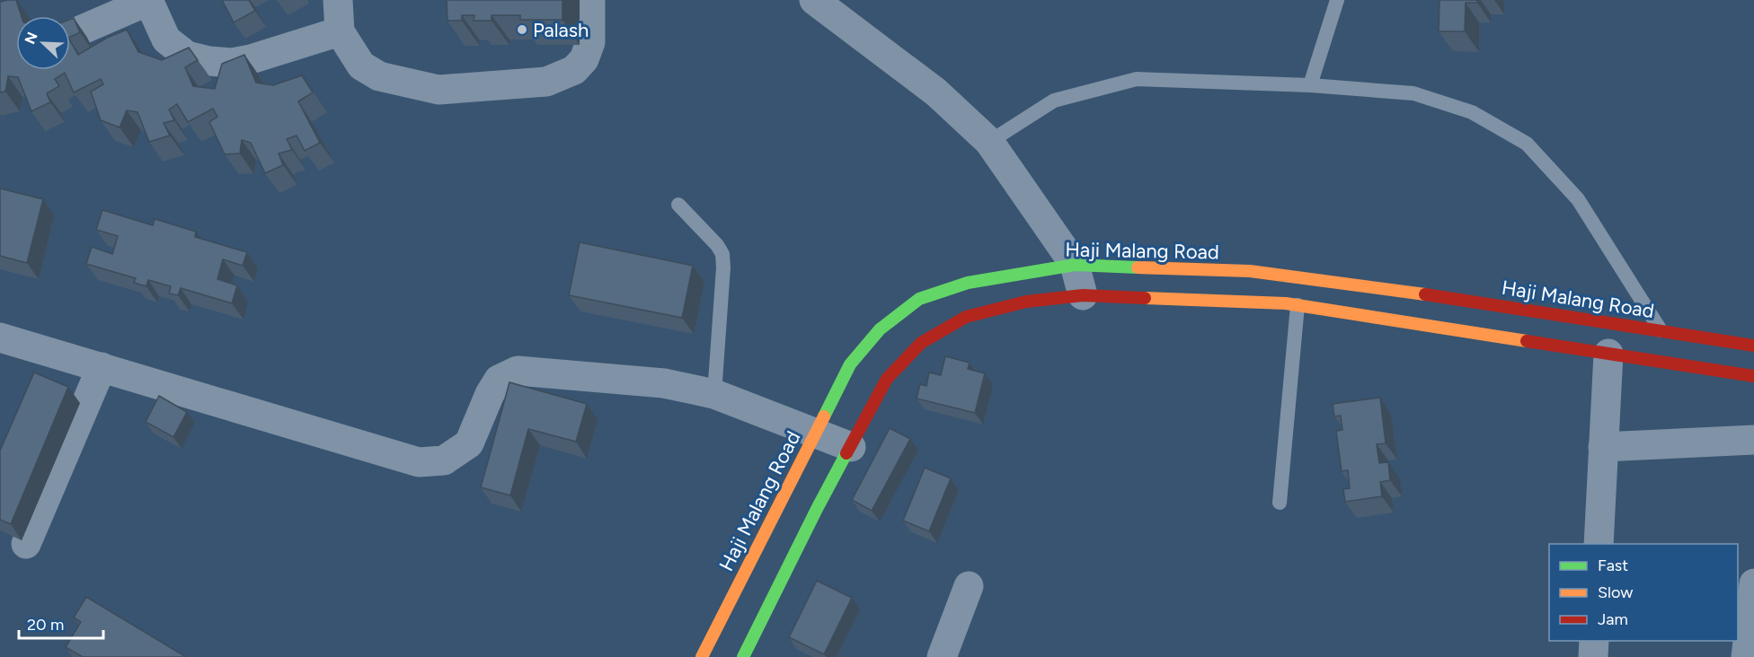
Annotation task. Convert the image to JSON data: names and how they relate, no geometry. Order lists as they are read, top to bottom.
{
  "streets": {
    "main road": ["Haji Malang Road"]
  },
  "places": ["Palash"],
  "legend": ["Fast", "Slow", "Jam"],
  "scale_bar": "20 m",
  "north": "top left"
}
